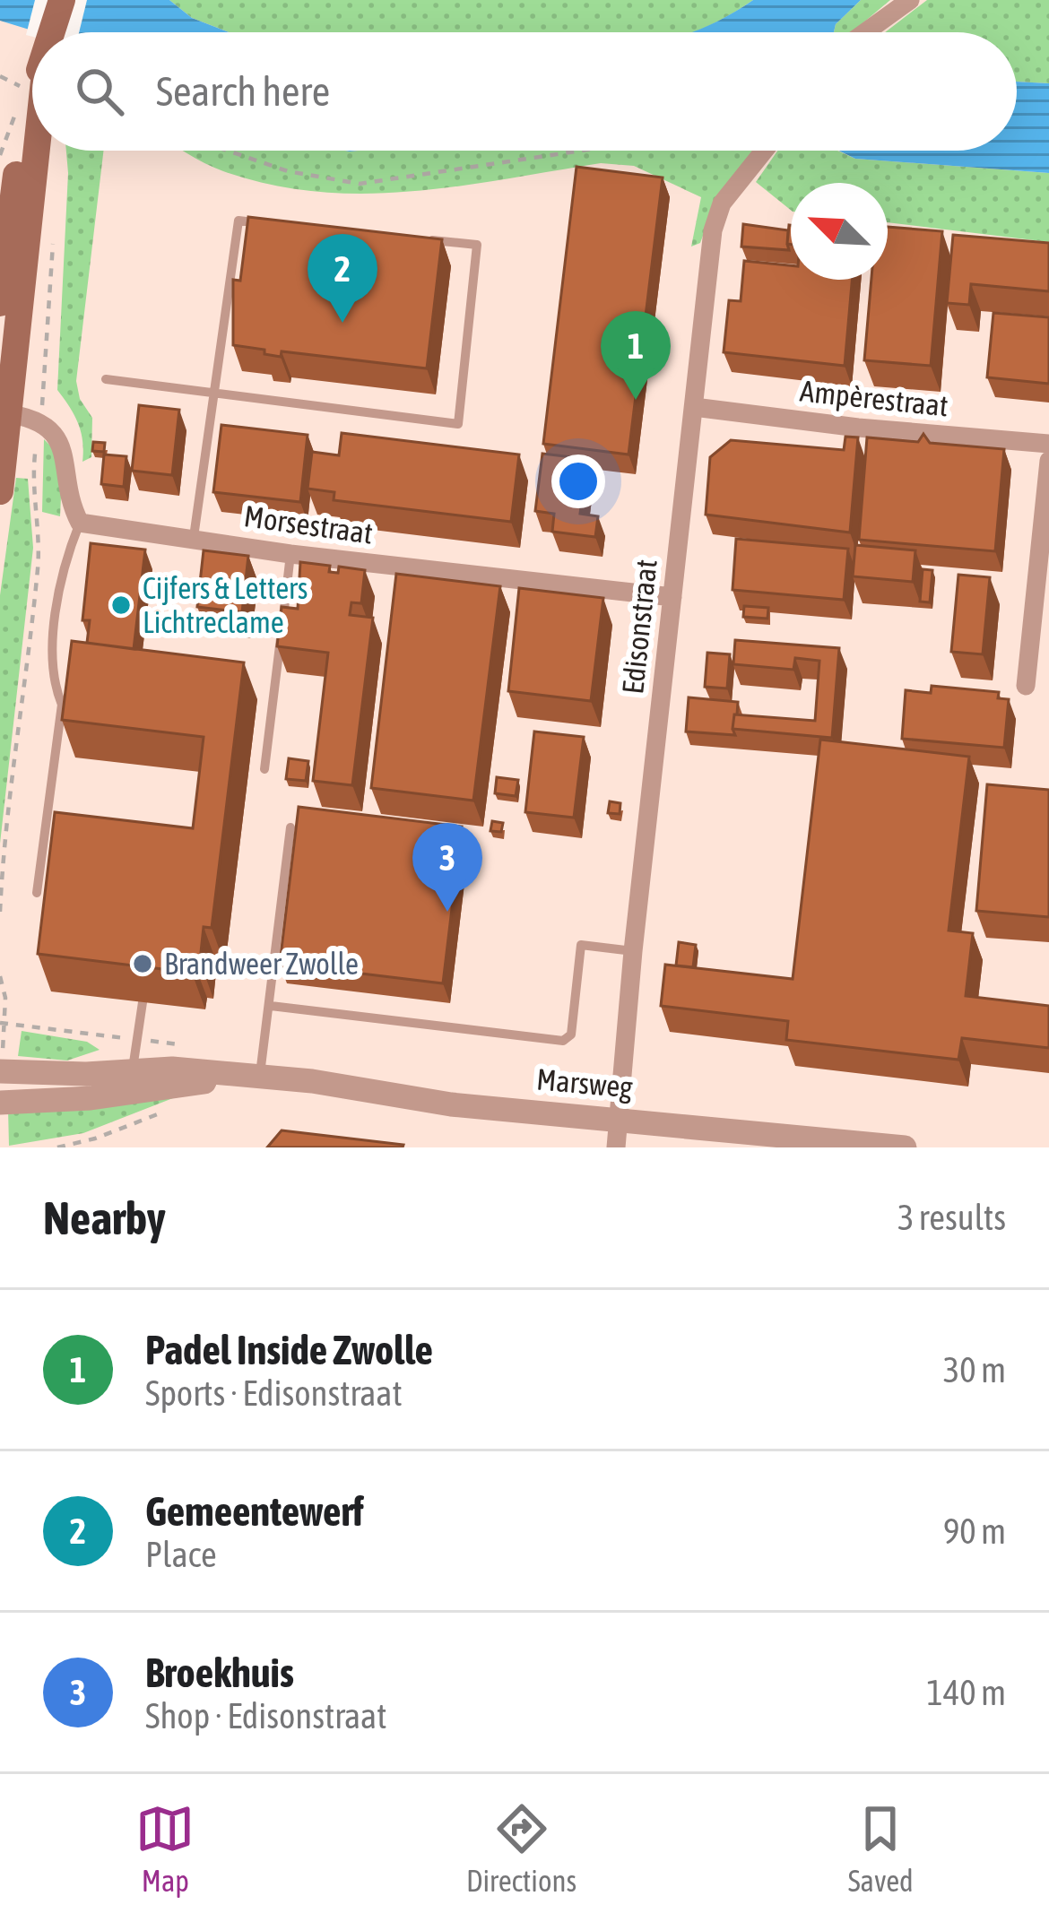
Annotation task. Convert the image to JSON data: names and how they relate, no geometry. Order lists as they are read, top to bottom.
{
  "streets": {
    "street": [
      "Ampèrestraat",
      "Morsestraat",
      "Edisonstraat",
      "Marsweg"
    ]
  },
  "crossings": [
    ["Ampèrestraat", "Edisonstraat"],
    ["Morsestraat", "Edisonstraat"],
    ["Edisonstraat", "Marsweg"]
  ],
  "places": ["Cijfers & Letters Lichtreclame", "Brandweer Zwolle"],
  "north": "top left",
  "page": {
    "search": "Search here",
    "pins": ["2", "1", "3"],
    "heading": ["Nearby", "3 results"],
    "list": [
      {
        "mark": "1",
        "name": "Padel Inside Zwolle",
        "note": "Sports · Edisonstraat",
        "value": "30 m"
      },
      {
        "mark": "2",
        "name": "Gemeentewerf",
        "note": "Place",
        "value": "90 m"
      },
      {
        "mark": "3",
        "name": "Broekhuis",
        "note": "Shop · Edisonstraat",
        "value": "140 m"
      }
    ],
    "nav": ["Map", "Directions", "Saved"]
  }
}
